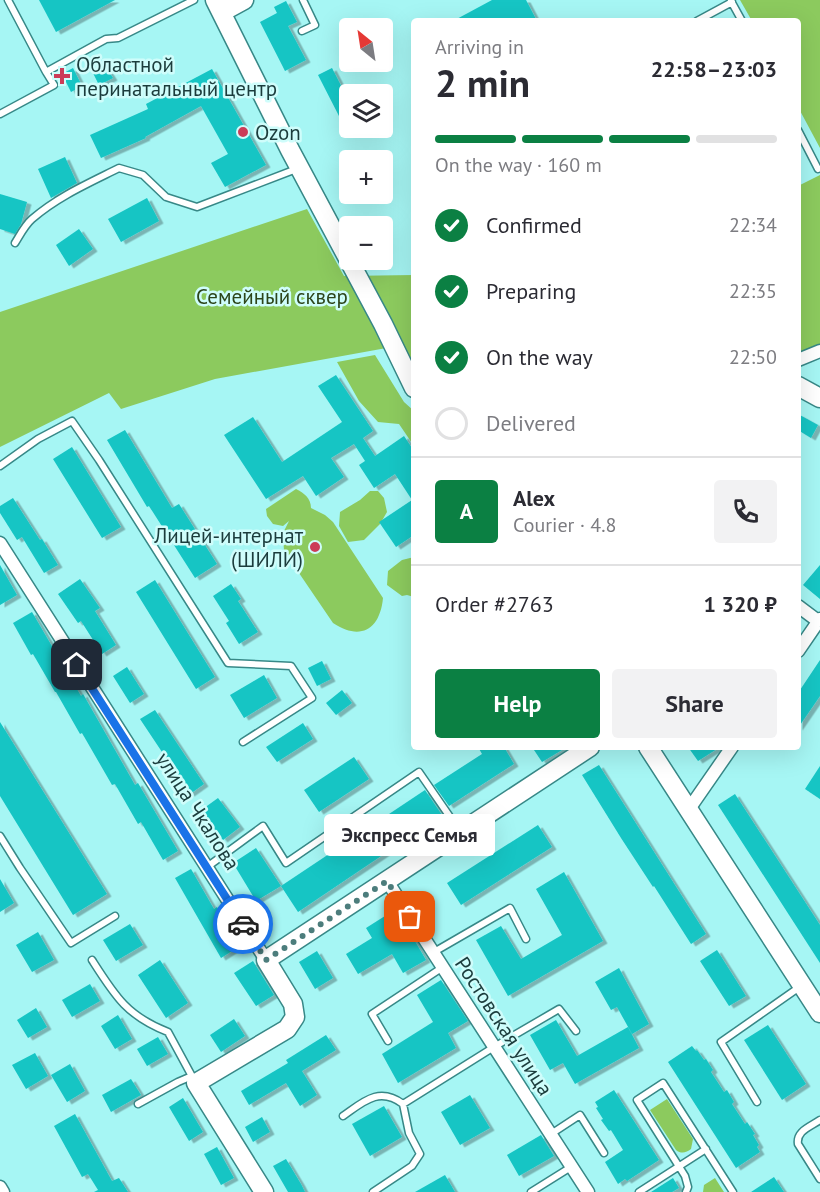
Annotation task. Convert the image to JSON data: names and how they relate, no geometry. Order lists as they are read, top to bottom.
{
  "streets": {
    "street": ["улица Чкалова", "Ростовская улица"]
  },
  "parks": ["Семейный сквер"],
  "places": {
    "health": ["Областной перинатальный центр"],
    "other": ["Ozon", "Лицей-интернат (ШИЛИ)", "Экспресс Семья"]
  },
  "north": "top left",
  "page": {
    "map_buttons": ["+", "−"],
    "heading": ["2 min", "Arriving in", "22:58–23:03"],
    "panel": [
      "Alex",
      "Courier · 4.8",
      "Order #2763",
      "1 320 ₽"
    ],
    "bar": "On the way · 160 m",
    "list": [
      ["Confirmed", "22:34"],
      ["Preparing", "22:35"],
      ["On the way", "22:50"],
      "Delivered"
    ],
    "round": "A",
    "buttons": ["Help", "Share"],
    "bubble": "Экспресс Семья"
  }
}
